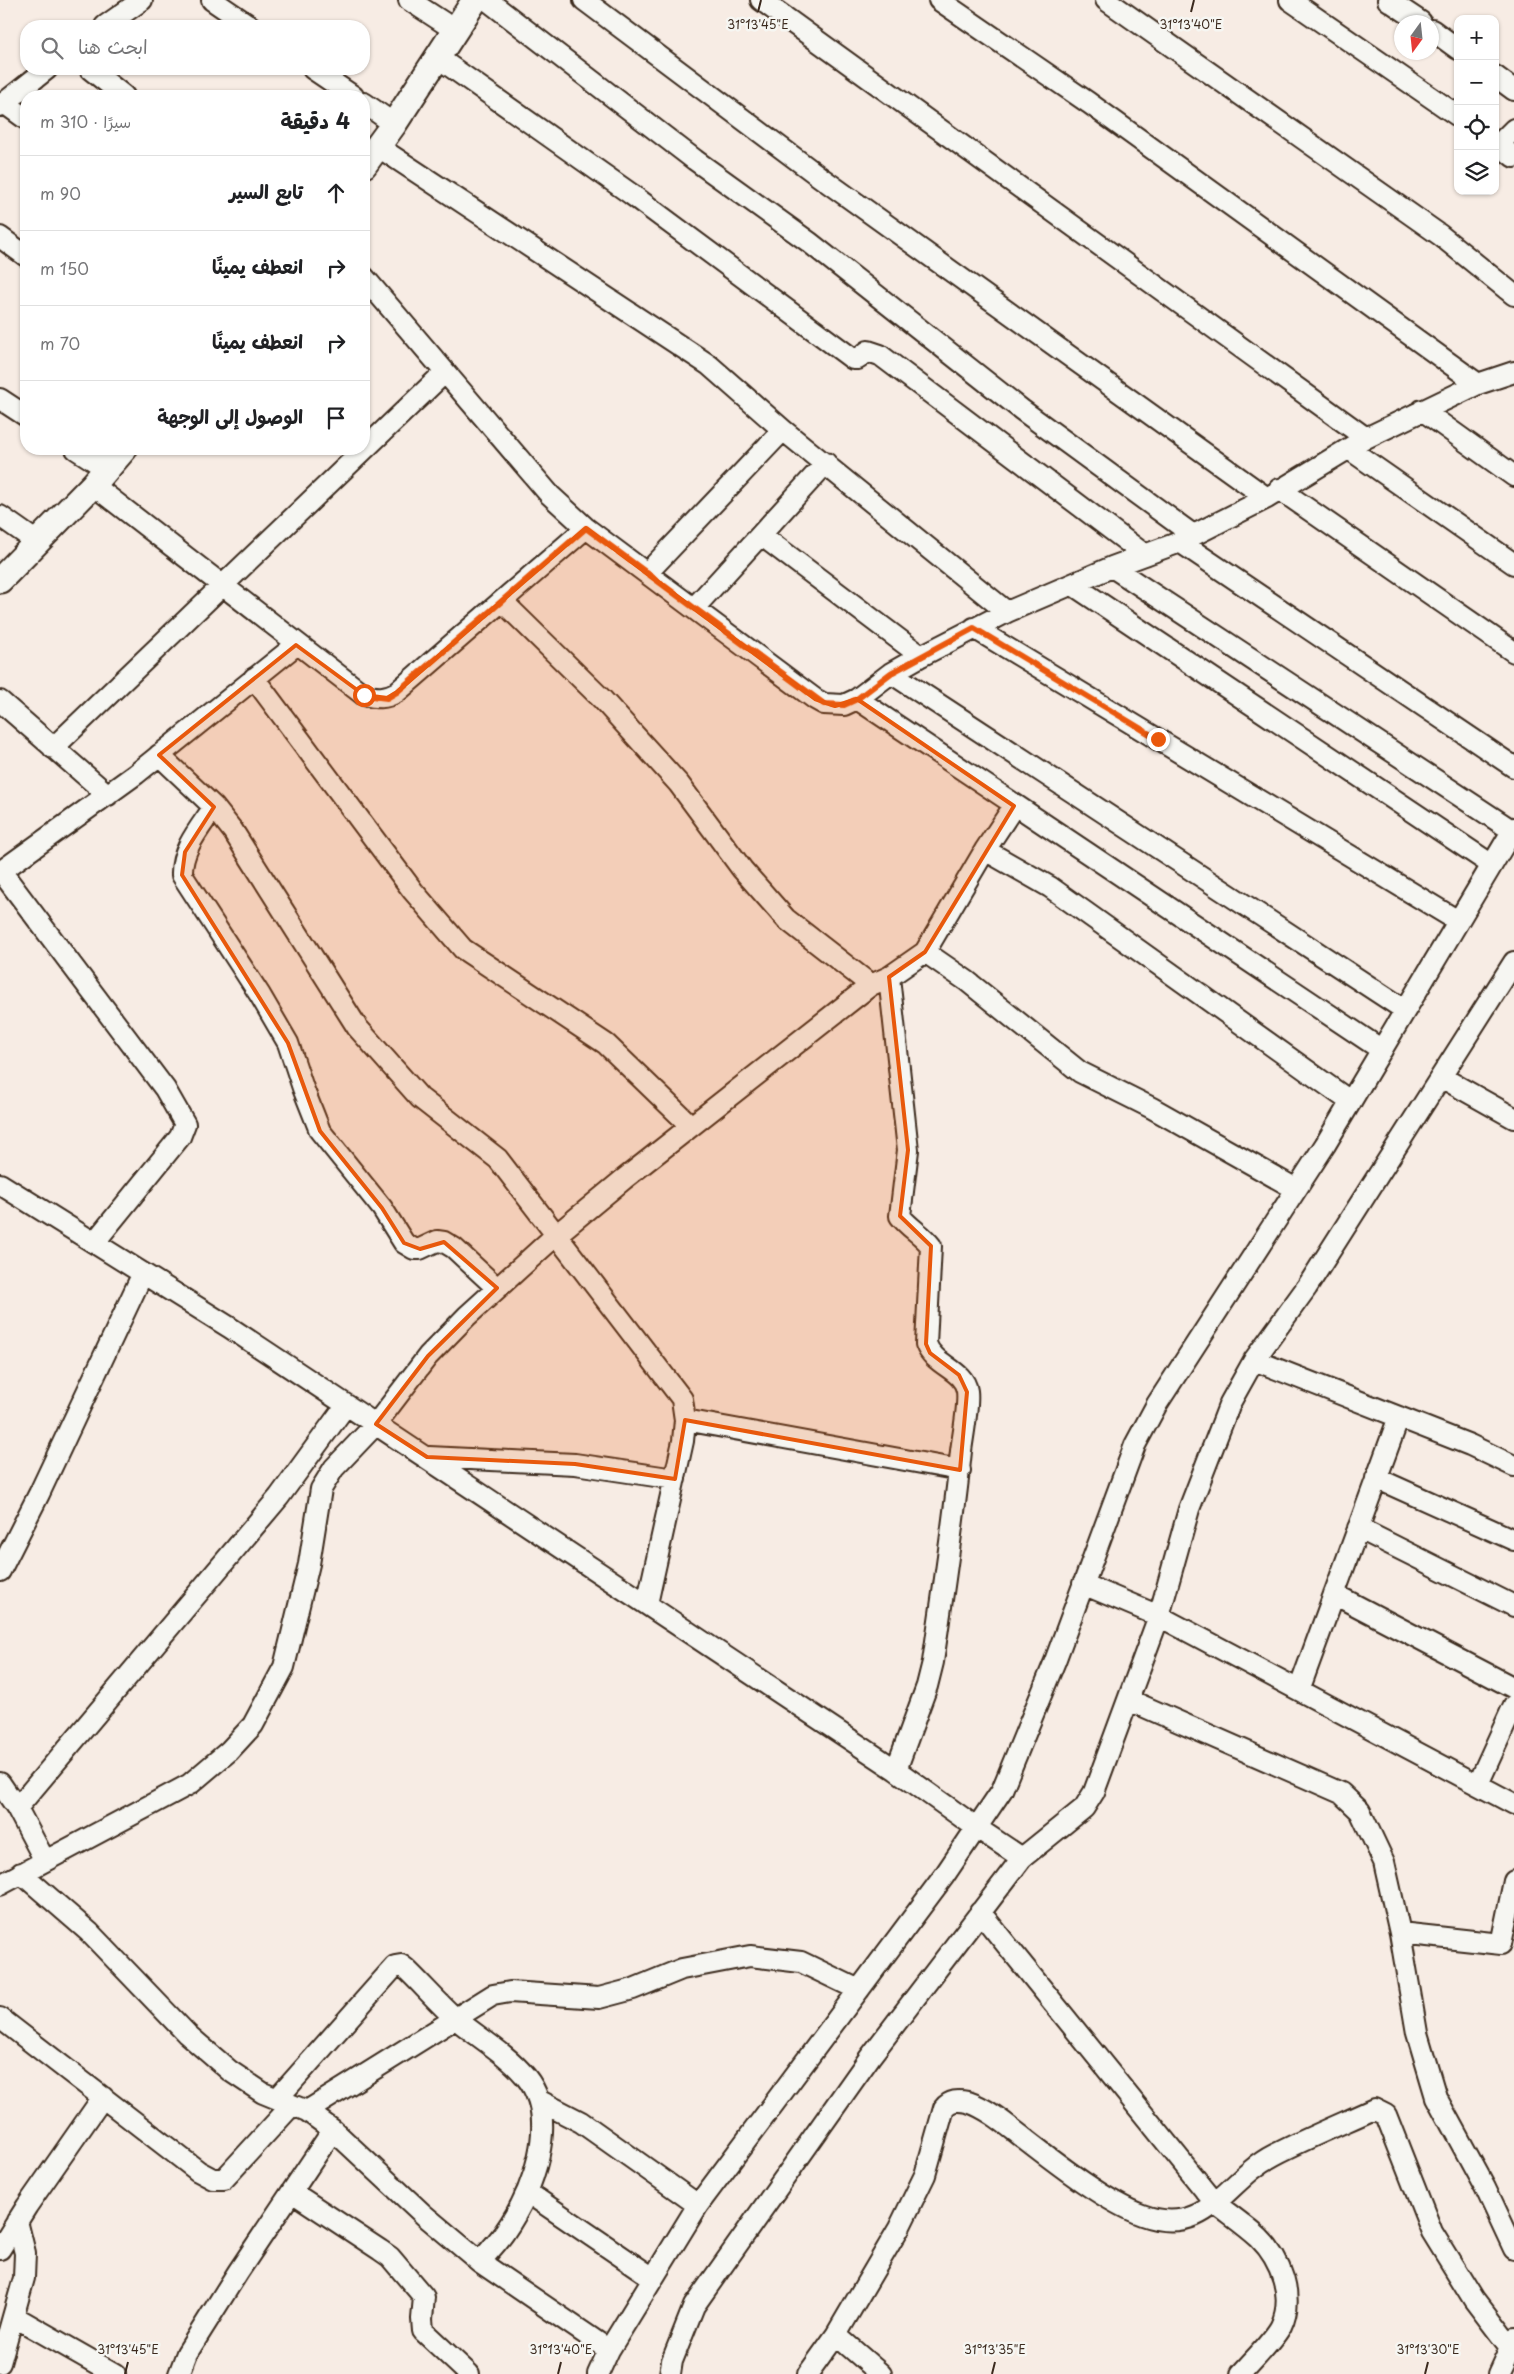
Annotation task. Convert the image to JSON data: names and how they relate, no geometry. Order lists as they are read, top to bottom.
{
  "north": "bottom",
  "page": {
    "map_buttons": ["+", "−"],
    "search": "ابحث هنا",
    "heading": ["4 دقيقة", "سيرًا · 310 m"],
    "list": [
      ["تابع السير", "90 m"],
      ["انعطف يمينًا", "150 m"],
      ["انعطف يمينًا", "70 m"],
      "الوصول إلى الوجهة"
    ]
  },
  "coordinates": [
    "31°13'45\"E",
    "31°13'40\"E",
    "31°13'35\"E",
    "31°13'30\"E"
  ]
}
